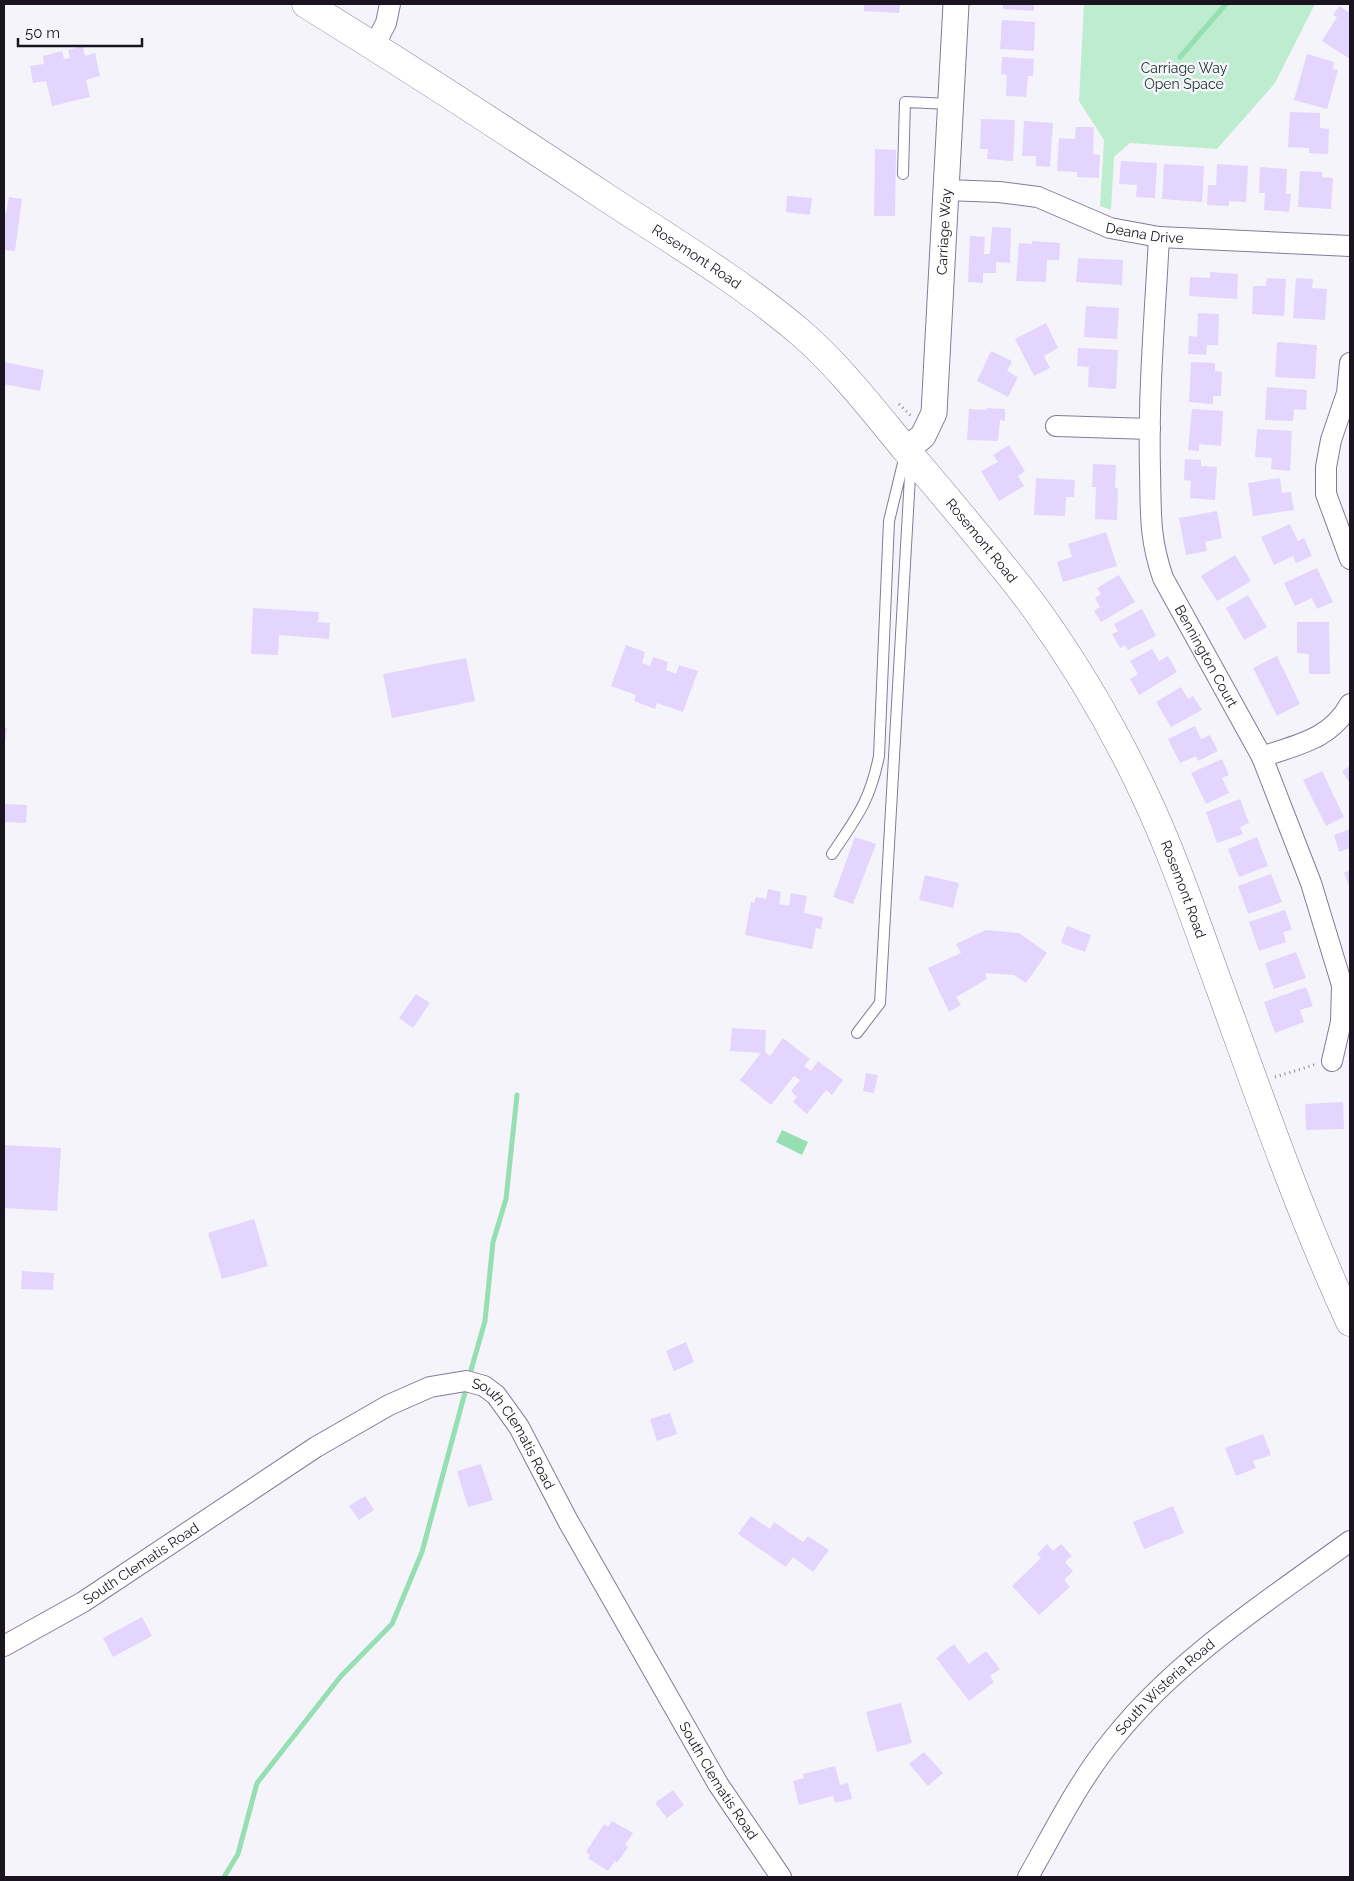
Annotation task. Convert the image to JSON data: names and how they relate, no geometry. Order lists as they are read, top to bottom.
{
  "streets": {
    "main road": ["Rosemont Road"],
    "street": [
      "Deana Drive",
      "Carriage Way",
      "Bennington Court",
      "South Clematis Road",
      "South Wisteria Road"
    ]
  },
  "crossings": [
    ["Deana Drive", "Carriage Way"],
    ["Deana Drive", "Bennington Court"],
    ["Carriage Way", "Rosemont Road"]
  ],
  "parks": ["Carriage Way Open Space"],
  "scale_bar": "50 m"
}
